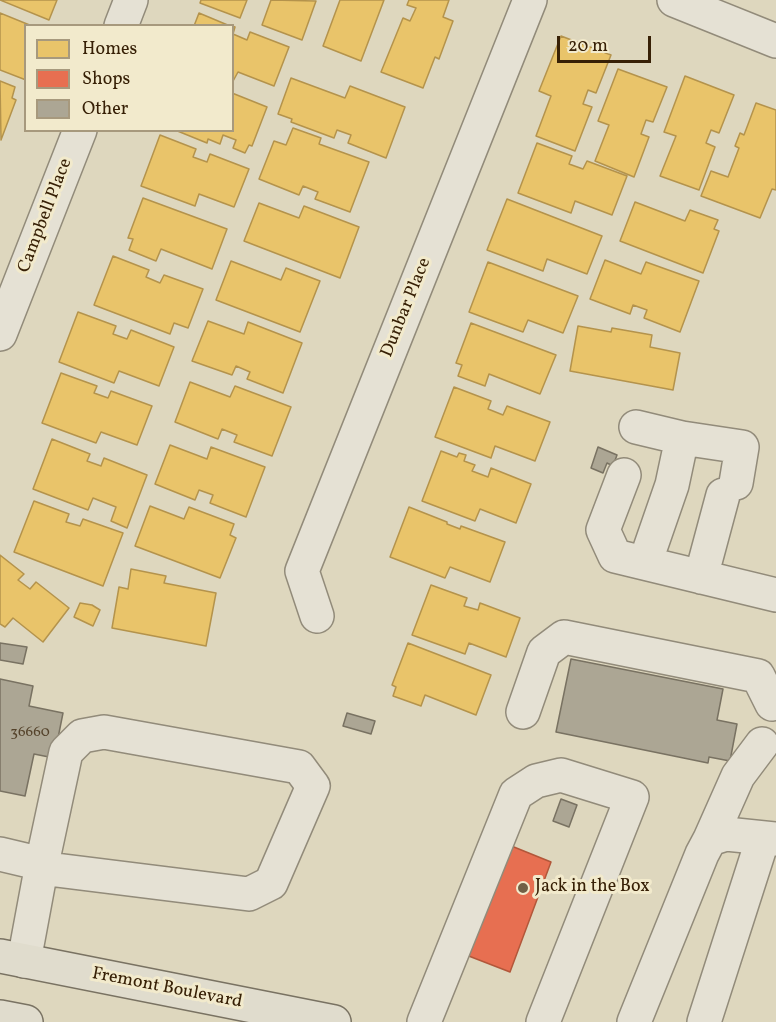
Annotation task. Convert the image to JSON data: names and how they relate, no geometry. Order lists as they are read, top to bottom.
{
  "streets": {
    "main road": ["Fremont Boulevard"],
    "street": ["Campbell Place", "Dunbar Place"]
  },
  "places": ["Jack in the Box"],
  "house_numbers": ["36660"],
  "legend": ["Homes", "Shops", "Other"],
  "scale_bar": "20 m"
}
